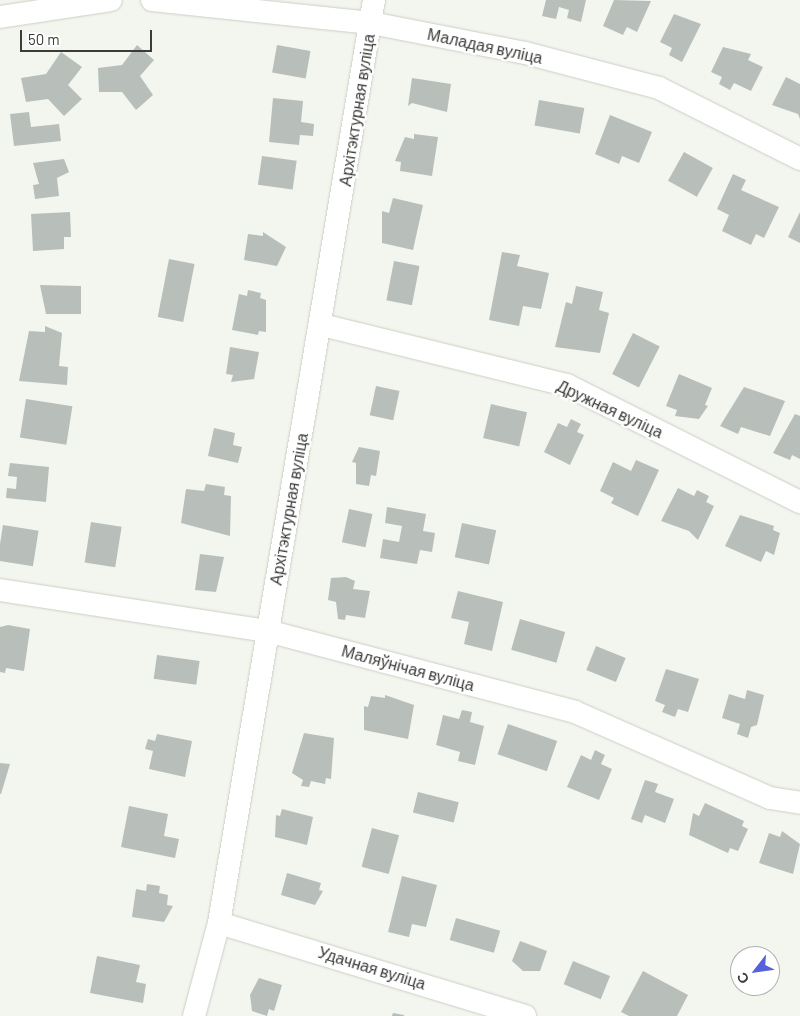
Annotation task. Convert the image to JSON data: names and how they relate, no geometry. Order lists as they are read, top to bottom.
{
  "streets": {
    "street": [
      "Маладая вуліца",
      "Архітэктурная вуліца",
      "Дружная вуліца",
      "Маляўнічая вуліца",
      "Удачная вуліца"
    ]
  },
  "crossings": [
    ["Маладая вуліца", "Архітэктурная вуліца"],
    ["Архітэктурная вуліца", "Дружная вуліца"],
    ["Архітэктурная вуліца", "Маляўнічая вуліца"],
    ["Архітэктурная вуліца", "Удачная вуліца"]
  ],
  "scale_bar": "50 m",
  "north": "bottom left"
}
